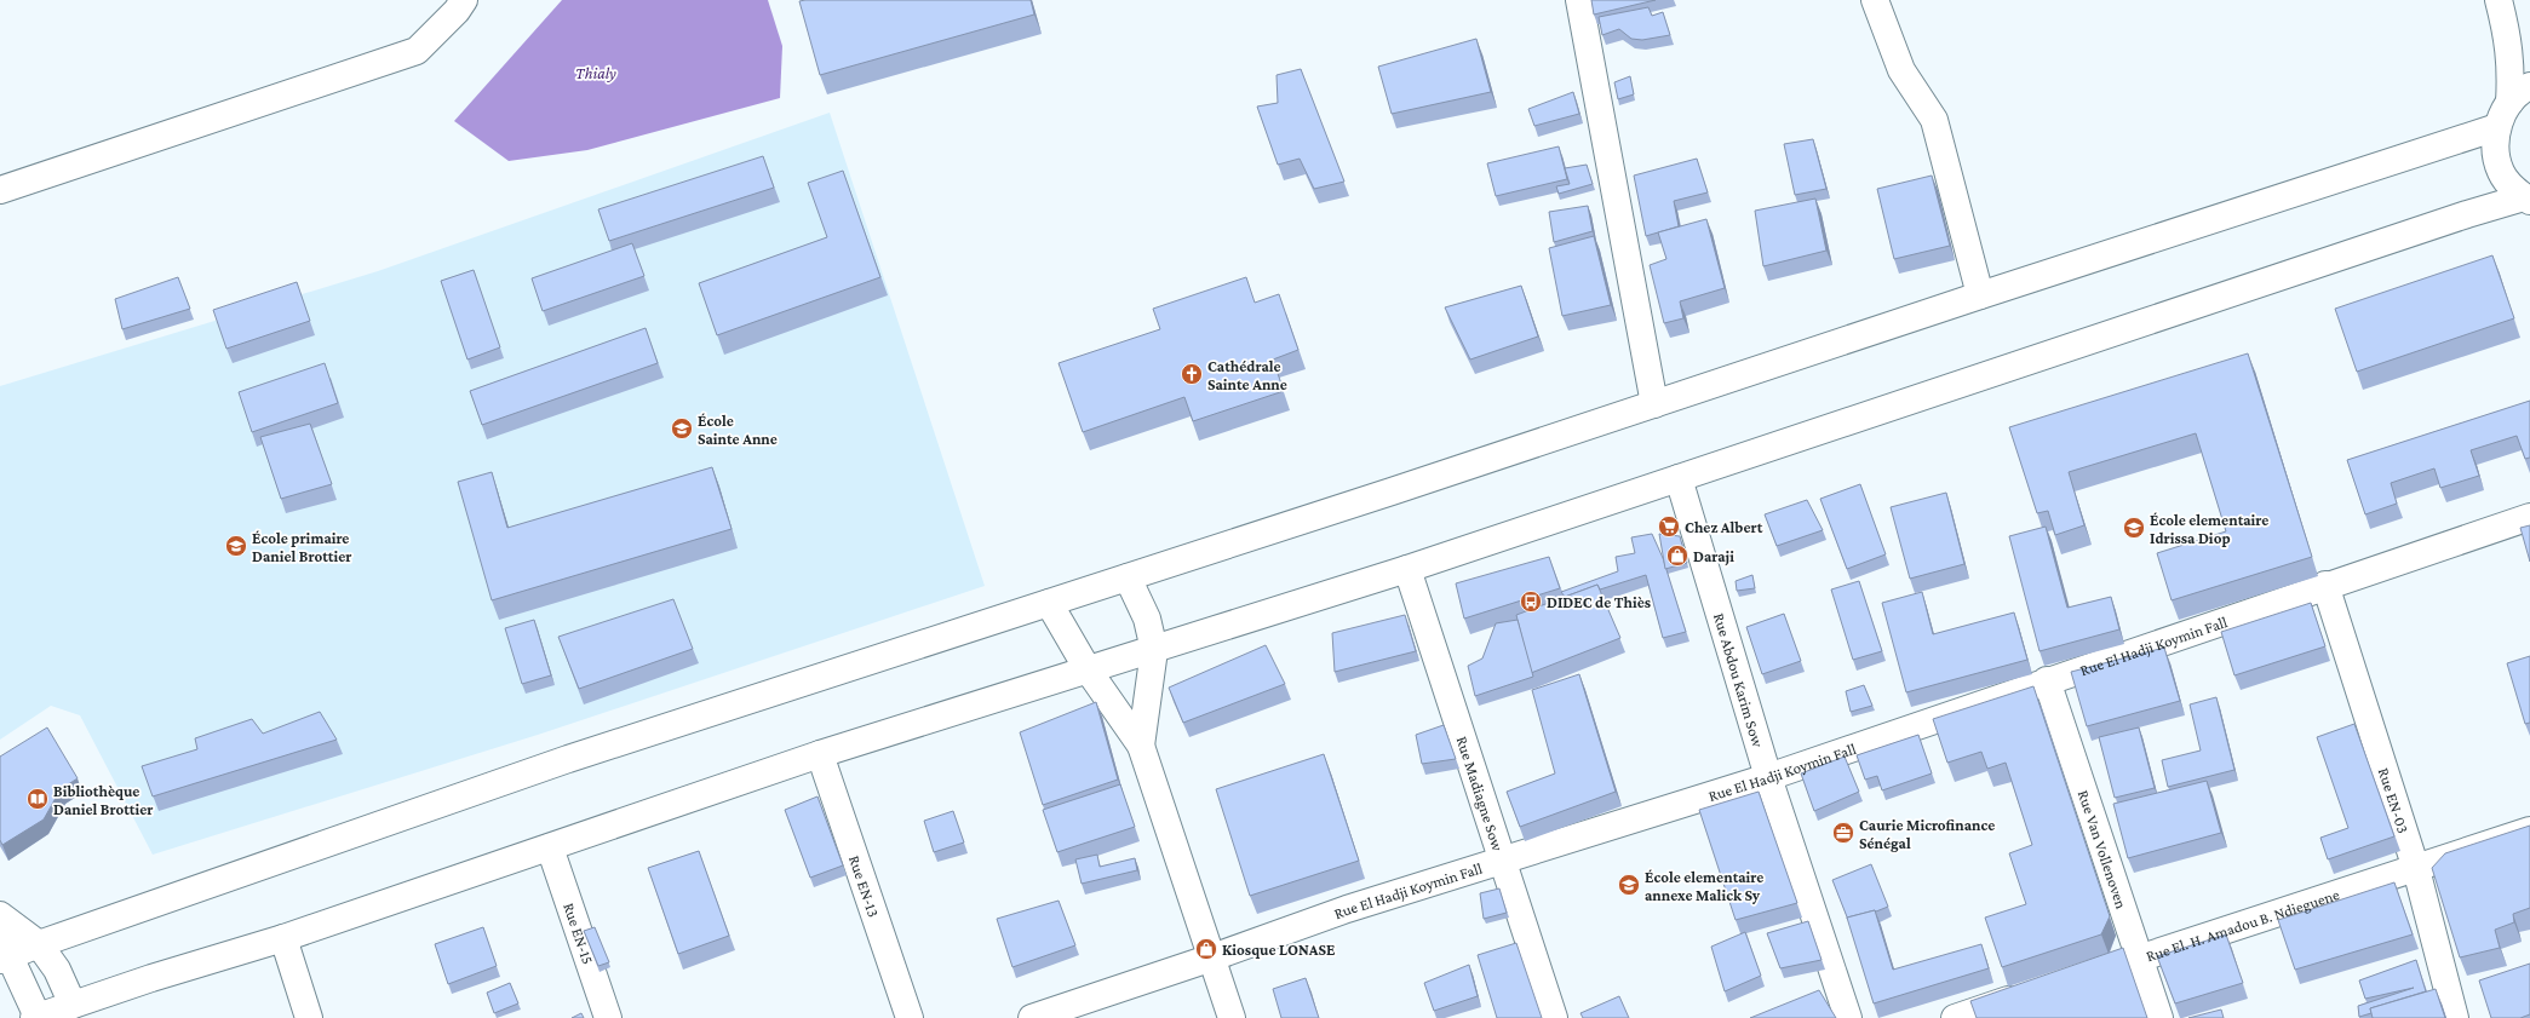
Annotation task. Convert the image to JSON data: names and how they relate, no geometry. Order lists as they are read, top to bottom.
{
  "streets": {
    "main road": [
      "Rue El Hadji Koymin Fall",
      "Rue Abdou Karim Sow",
      "Rue Madiagne Sow",
      "Rue EN-03",
      "Rue Van Vollenoven",
      "Rue EN-13",
      "Rue El. H. Amadou B. Ndieguene",
      "Rue EN-15"
    ]
  },
  "crossings": [
    ["Rue El Hadji Koymin Fall", "Rue Abdou Karim Sow"],
    ["Rue El Hadji Koymin Fall", "Rue Madiagne Sow"],
    ["Rue El Hadji Koymin Fall", "Rue EN-03"],
    ["Rue El Hadji Koymin Fall", "Rue Van Vollenoven"],
    ["Rue EN-03", "Rue El. H. Amadou B. Ndieguene"],
    ["Rue Van Vollenoven", "Rue El. H. Amadou B. Ndieguene"]
  ],
  "water": ["Thialy"],
  "places": {
    "church": ["Cathédrale Sainte Anne"],
    "school or university": [
      "École Sainte Anne",
      "École elementaire Idrissa Diop",
      "École primaire Daniel Brottier",
      "École elementaire annexe Malick Sy"
    ],
    "supermarket": ["Chez Albert"],
    "shop": ["Daraji", "Kiosque LONASE"],
    "bus stop": ["DIDEC de Thiès"],
    "library": ["Bibliothèque Daniel Brottier"],
    "office": ["Caurie Microfinance Sénégal"]
  }
}
